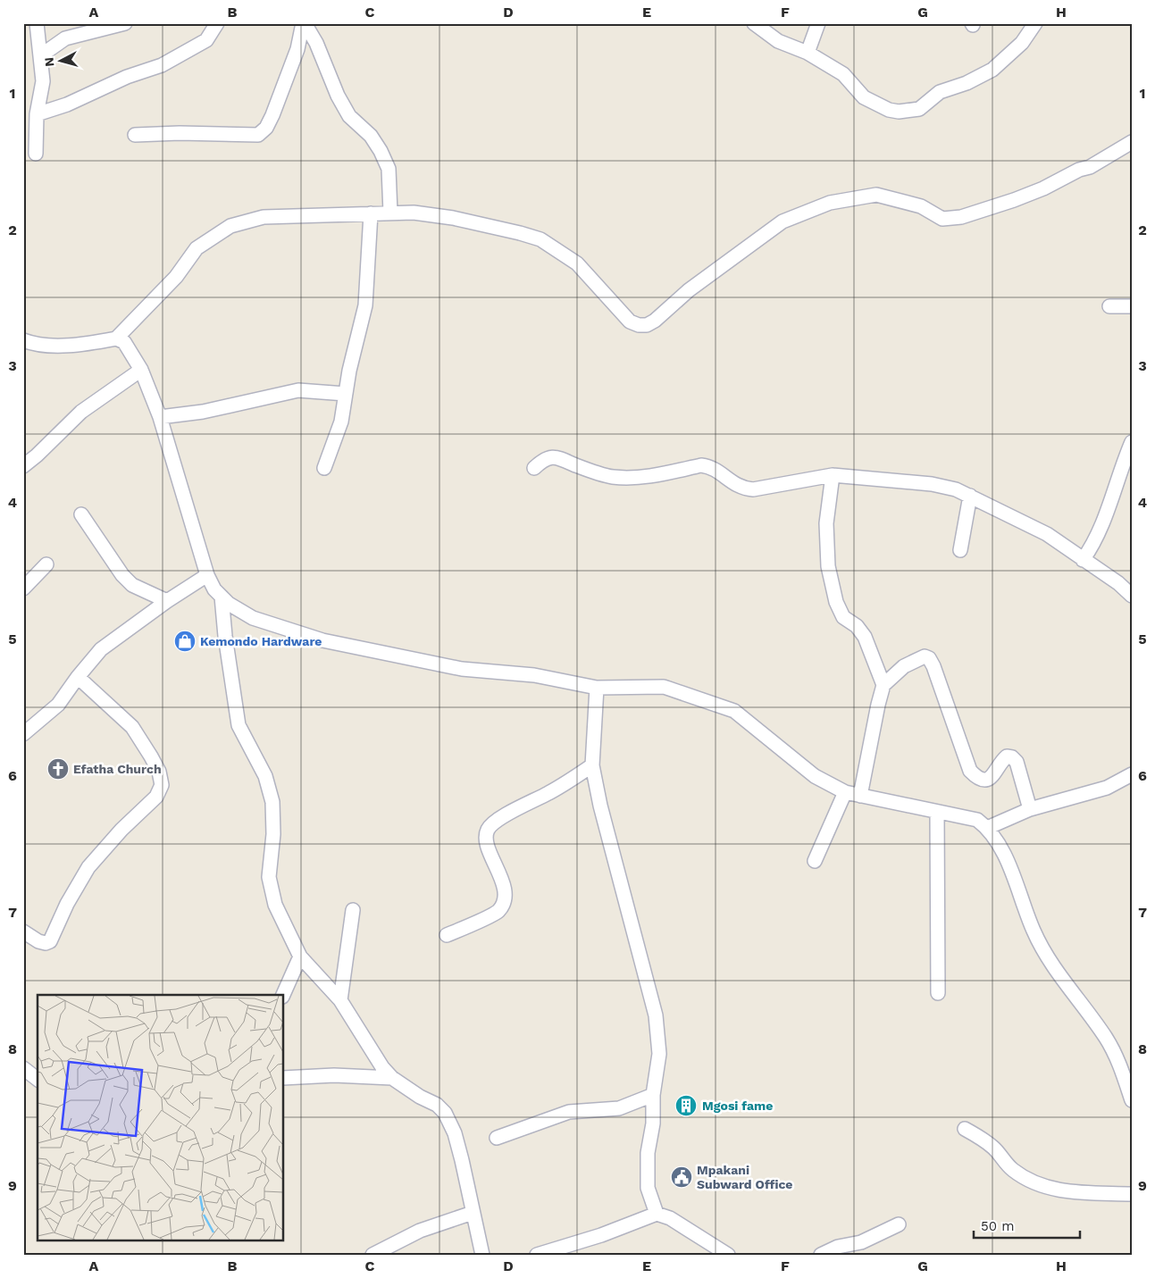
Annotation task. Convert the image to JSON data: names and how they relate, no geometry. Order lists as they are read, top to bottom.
{
  "places": {
    "shop": ["Kemondo Hardware"],
    "church": ["Efatha Church"],
    "building": ["Mgosi fame"],
    "public building": ["Mpakani Subward Office"]
  },
  "scale_bar": "50 m",
  "north": "left",
  "grid": {
    "columns": [
      "A",
      "B",
      "C",
      "D",
      "E",
      "F",
      "G",
      "H"
    ],
    "rows": [
      "1",
      "2",
      "3",
      "4",
      "5",
      "6",
      "7",
      "8",
      "9"
    ]
  }
}
